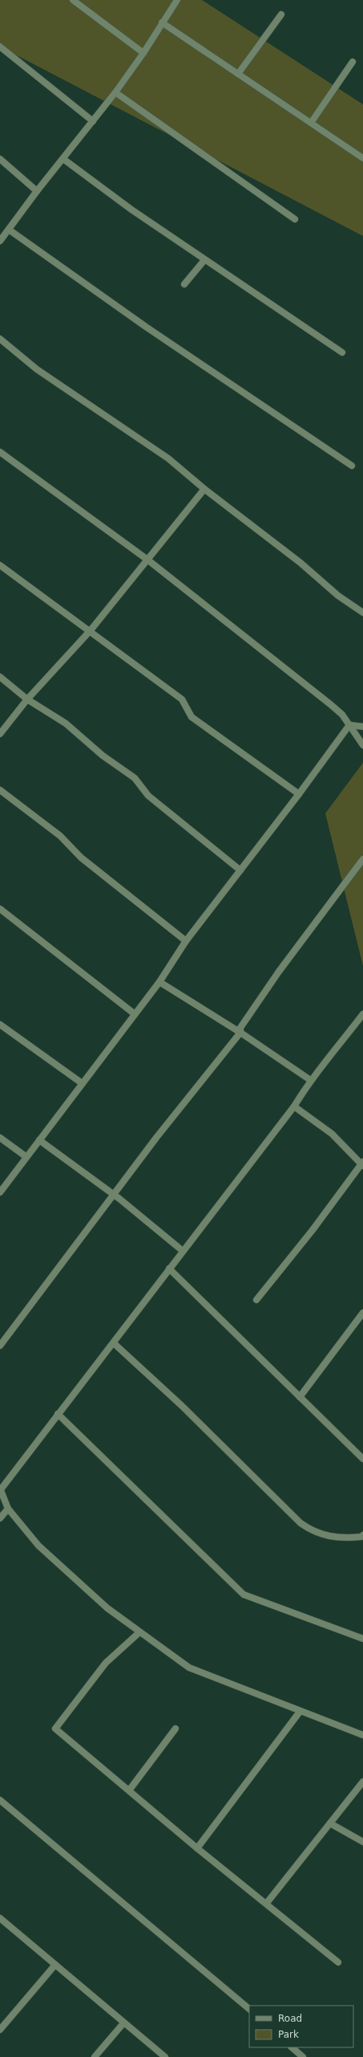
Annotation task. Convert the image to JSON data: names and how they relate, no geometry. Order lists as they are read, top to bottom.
{
  "legend": ["Road", "Park"]
}
